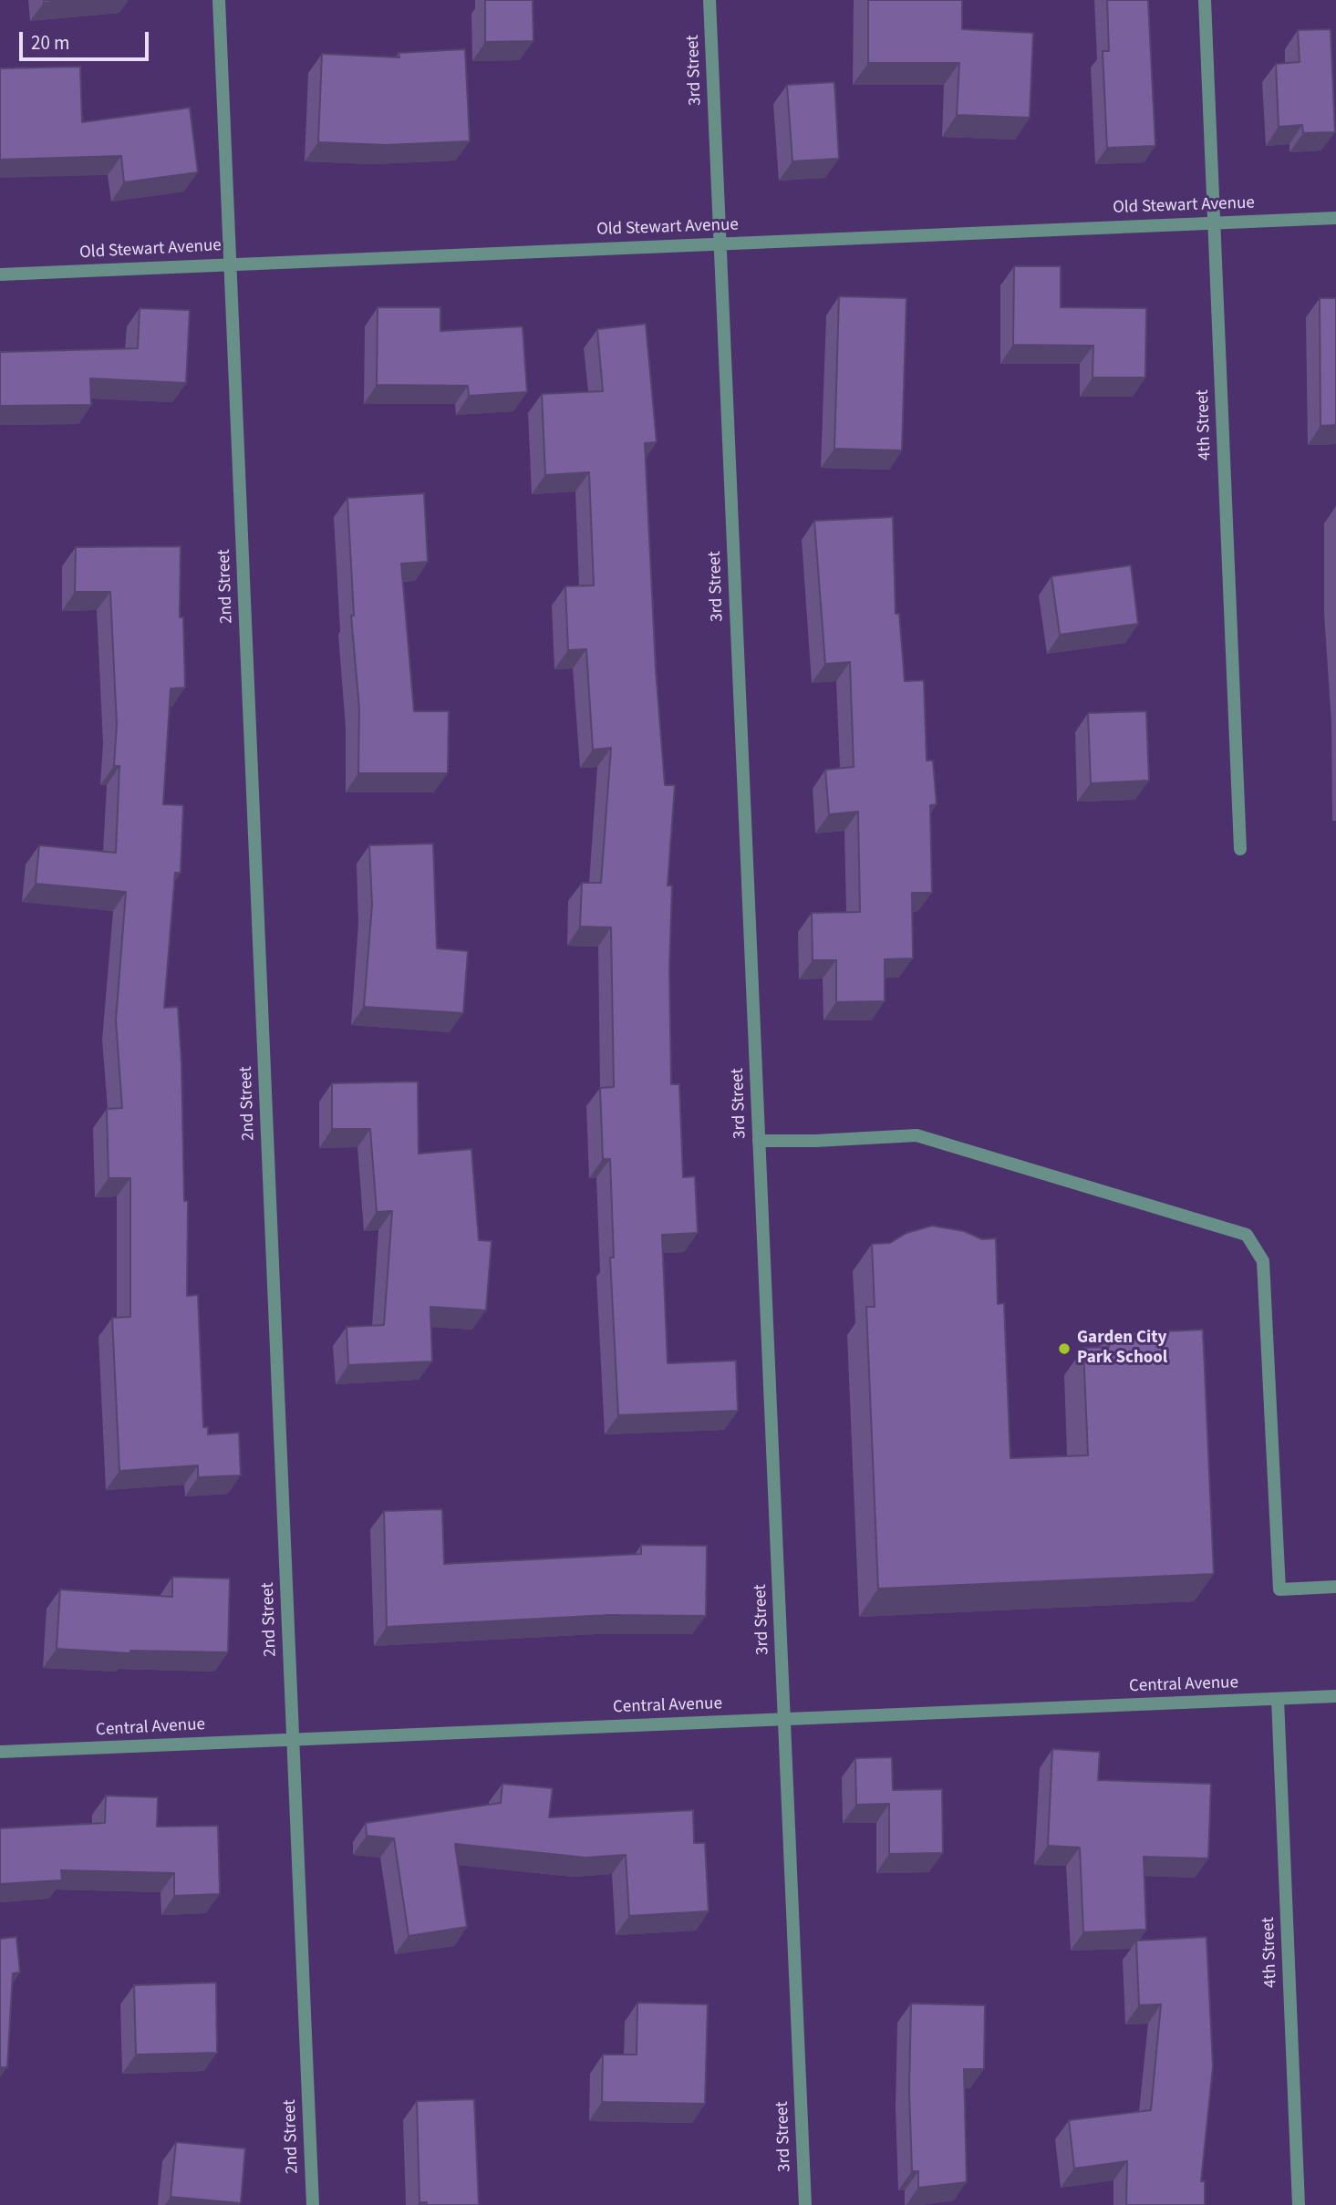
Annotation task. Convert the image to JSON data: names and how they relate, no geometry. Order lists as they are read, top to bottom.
{
  "streets": {
    "street": [
      "3rd Street",
      "Old Stewart Avenue",
      "4th Street",
      "2nd Street",
      "Central Avenue"
    ]
  },
  "crossings": [
    ["3rd Street", "Old Stewart Avenue"],
    ["3rd Street", "Central Avenue"],
    ["Old Stewart Avenue", "4th Street"],
    ["Old Stewart Avenue", "2nd Street"],
    ["4th Street", "Central Avenue"],
    ["2nd Street", "Central Avenue"]
  ],
  "places": ["Garden City Park School"],
  "scale_bar": "20 m"
}
